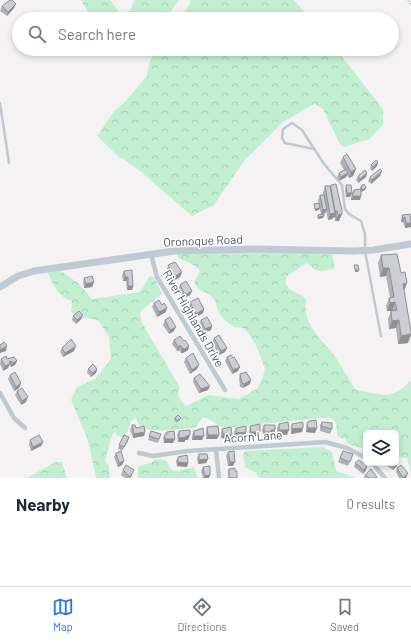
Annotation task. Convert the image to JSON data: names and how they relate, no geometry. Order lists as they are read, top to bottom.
{
  "streets": {
    "street": ["Oronoque Road", "River Highlands Drive", "Acorn Lane"]
  },
  "crossings": [
    ["Oronoque Road", "River Highlands Drive"]
  ],
  "page": {
    "search": "Search here",
    "heading": ["Nearby", "0 results"],
    "nav": ["Map", "Directions", "Saved"]
  }
}
